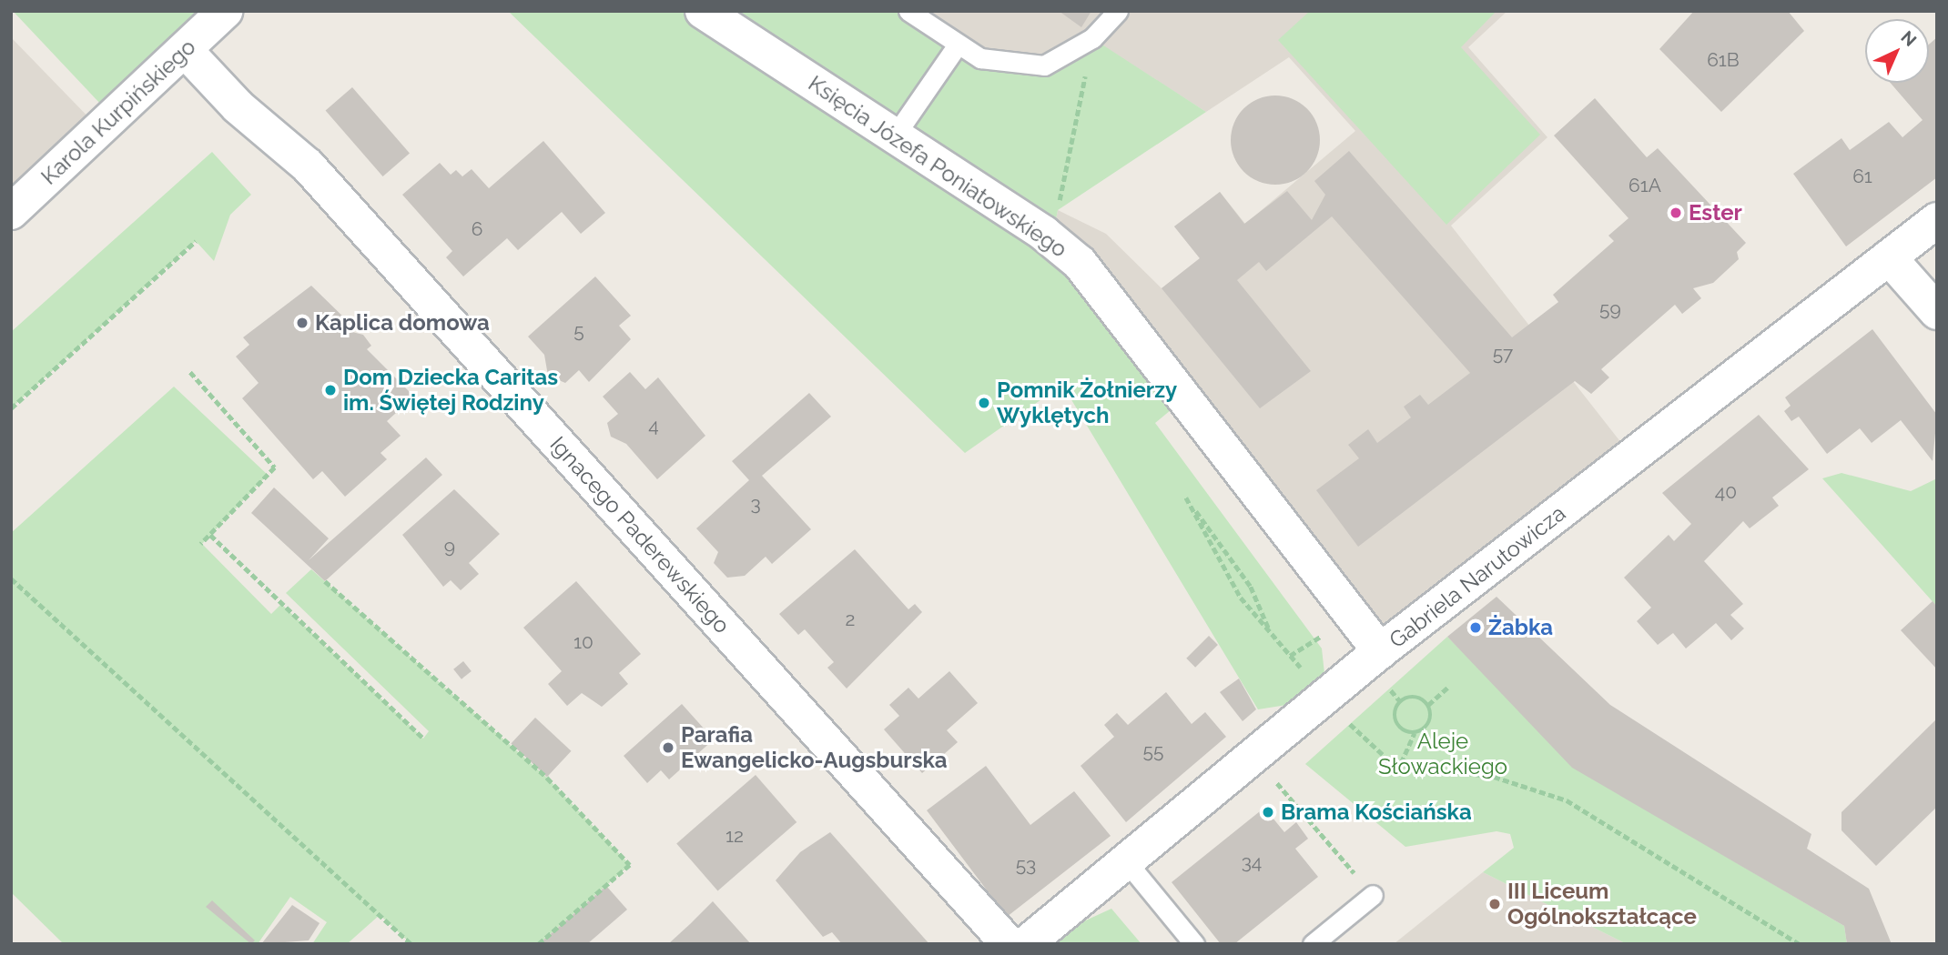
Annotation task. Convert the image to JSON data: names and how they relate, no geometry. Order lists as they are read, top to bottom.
{
  "streets": {
    "street": [
      "Karola Kurpińskiego",
      "Księcia Józefa Poniatowskiego",
      "Ignacego Paderewskiego",
      "Gabriela Narutowicza"
    ]
  },
  "crossings": [
    ["Karola Kurpińskiego", "Ignacego Paderewskiego"],
    ["Księcia Józefa Poniatowskiego", "Gabriela Narutowicza"]
  ],
  "parks": ["Aleje Słowackiego"],
  "places": [
    "Ester",
    "Kaplica domowa",
    "Dom Dziecka Caritas im. Świętej Rodziny",
    "Pomnik Żołnierzy Wyklętych",
    "Żabka",
    "Parafia Ewangelicko-Augsburska",
    "Brama Kościańska",
    "III Liceum Ogólnokształcące"
  ],
  "house_numbers": [
    "61B",
    "61",
    "61A",
    "6",
    "59",
    "5",
    "57",
    "4",
    "40",
    "3",
    "9",
    "2",
    "10",
    "55",
    "12",
    "34",
    "53"
  ],
  "north": "top right"
}
